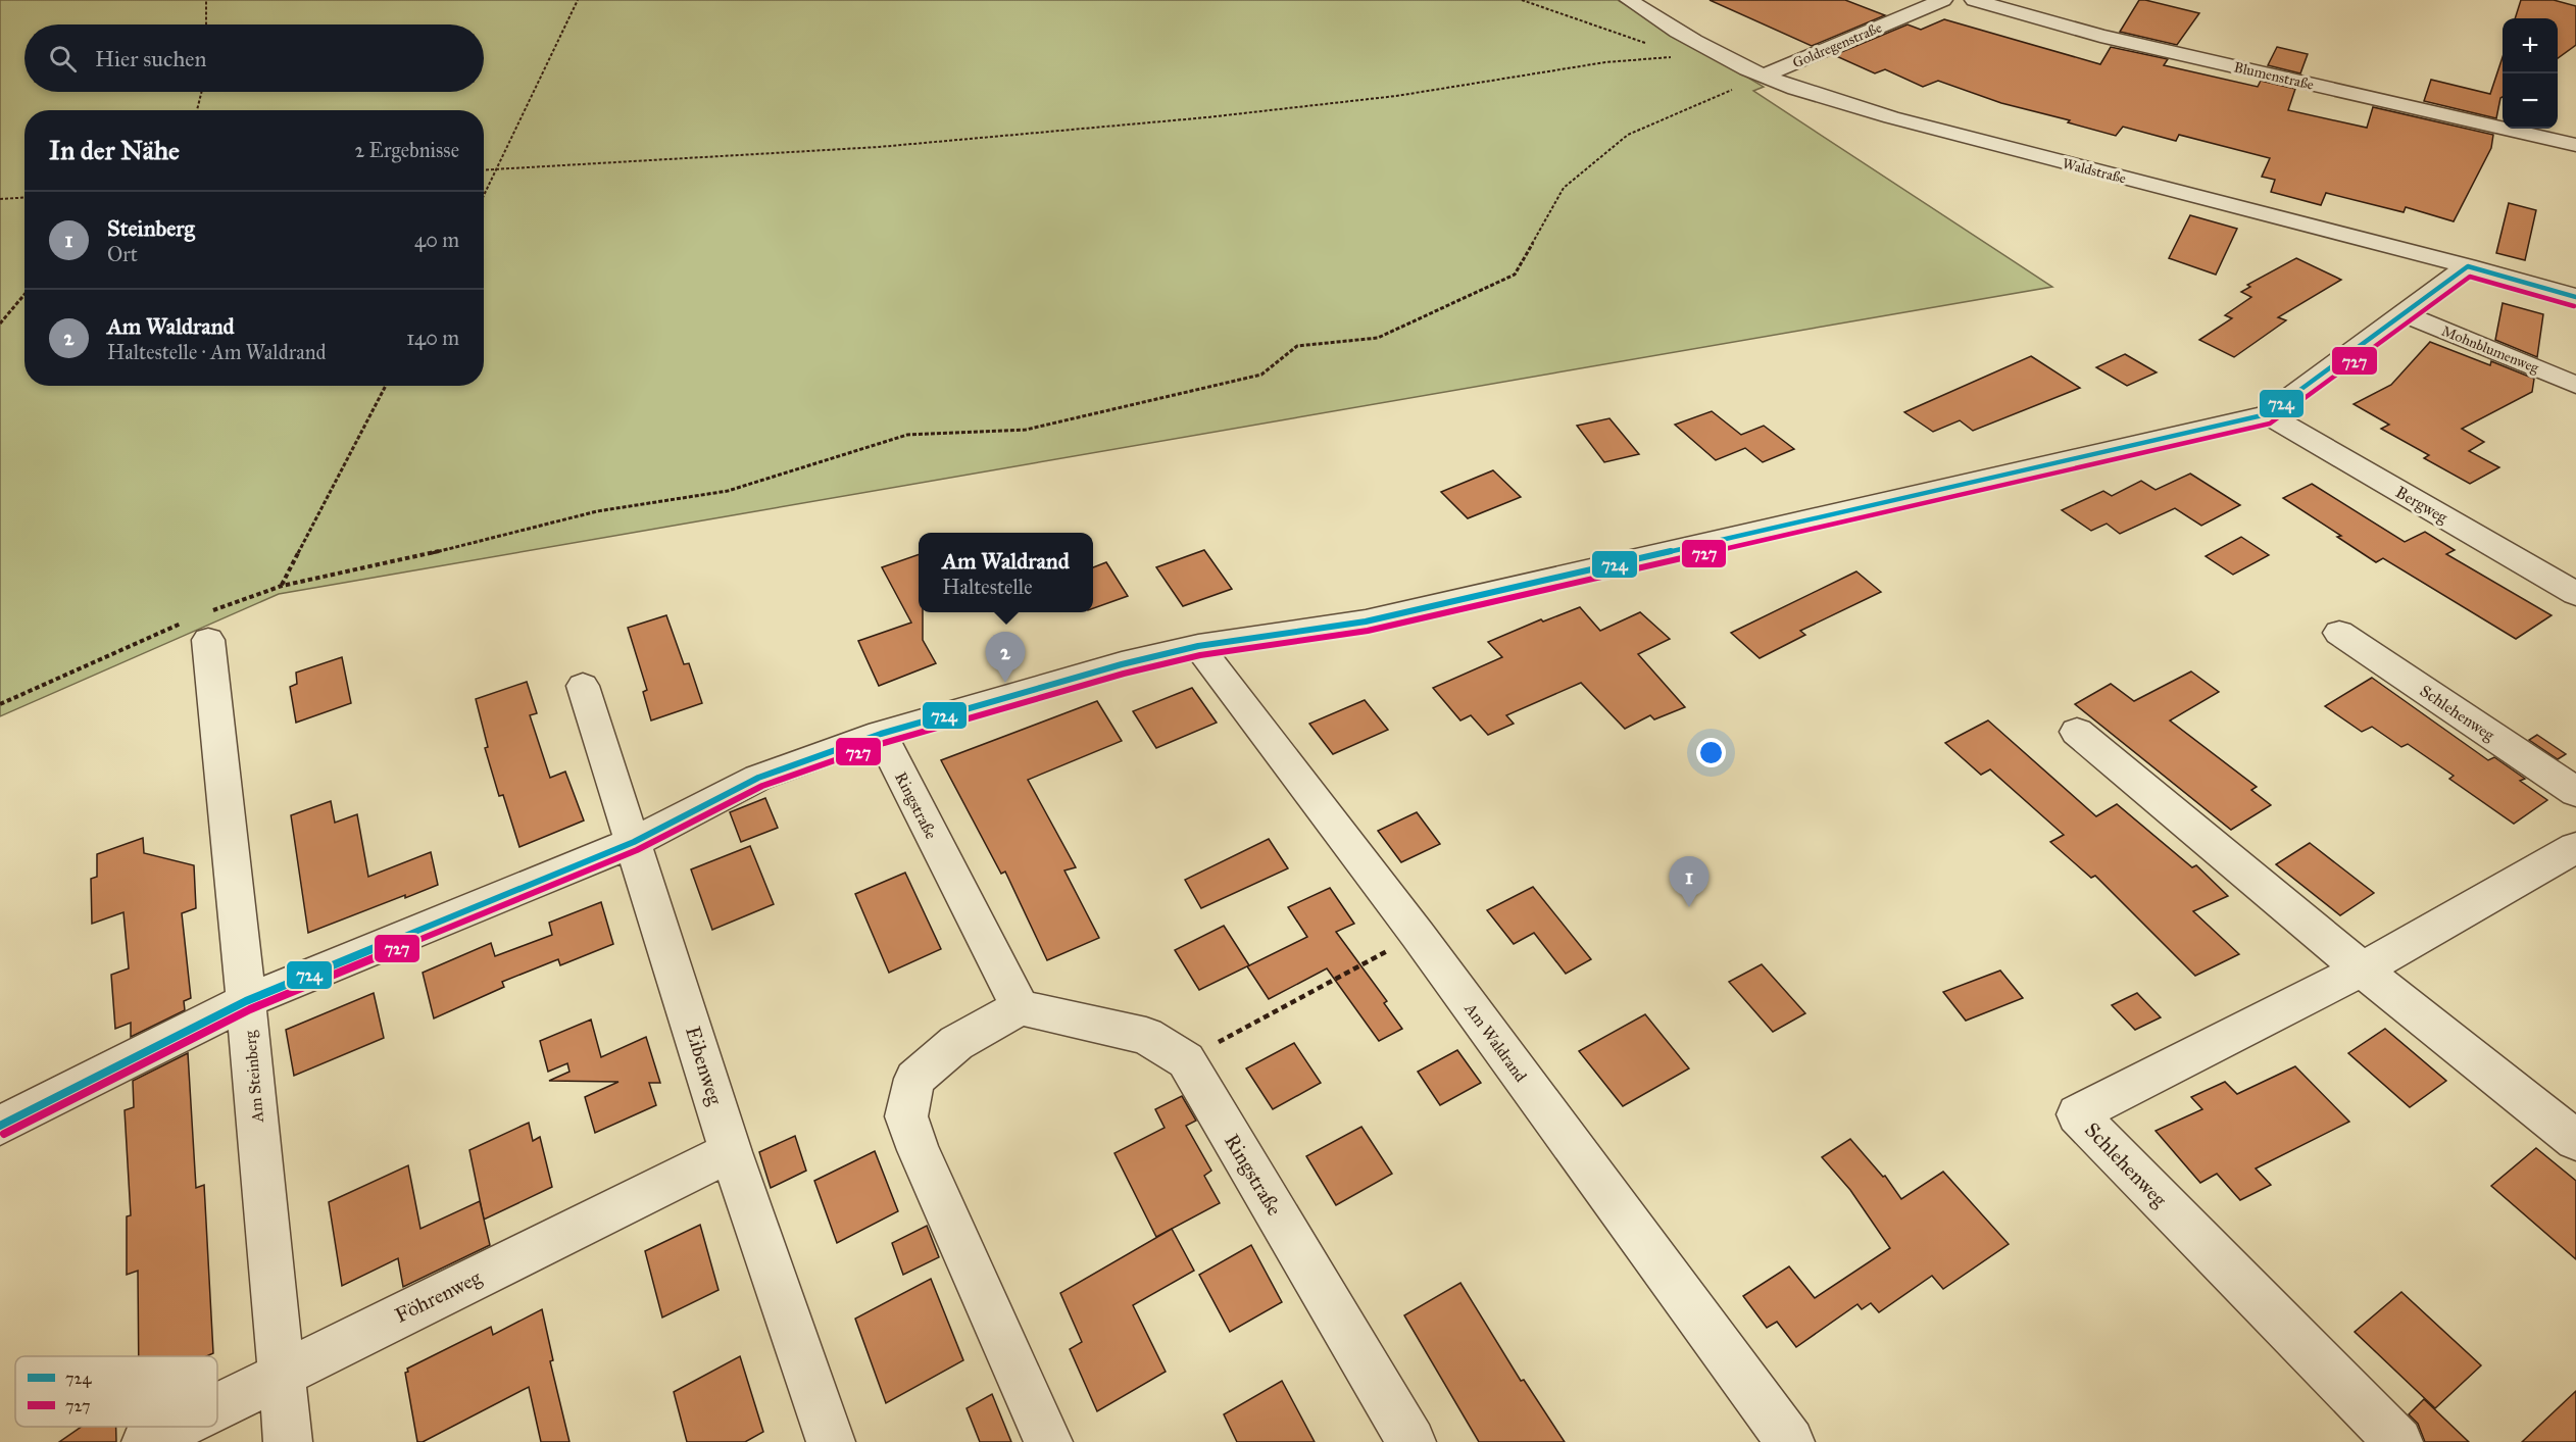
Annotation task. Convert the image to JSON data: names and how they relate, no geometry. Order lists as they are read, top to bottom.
{
  "streets": {
    "street": [
      "Goldregenstraße",
      "Blumenstraße",
      "Waldstraße",
      "Mohnblumenweg",
      "Bergweg",
      "Schlehenweg",
      "Ringstraße",
      "Am Waldrand",
      "Eibenweg",
      "Am Steinberg",
      "Föhrenweg"
    ]
  },
  "crossings": [
    ["Goldregenstraße", "Waldstraße"],
    ["Eibenweg", "Föhrenweg"],
    ["Am Steinberg", "Föhrenweg"]
  ],
  "lines": ["transit line 724", "transit line 727"],
  "legend": ["724", "727"],
  "page": {
    "map_buttons": ["+", "−"],
    "search": "Hier suchen",
    "heading": ["In der Nähe", "2 Ergebnisse"],
    "list": [
      {
        "mark": "1",
        "name": "Steinberg",
        "note": "Ort",
        "value": "40 m"
      },
      {
        "mark": "2",
        "name": "Am Waldrand",
        "note": "Haltestelle · Am Waldrand",
        "value": "140 m"
      }
    ],
    "popup": ["Am Waldrand", "Haltestelle"],
    "pins": ["2", "1"]
  }
}
